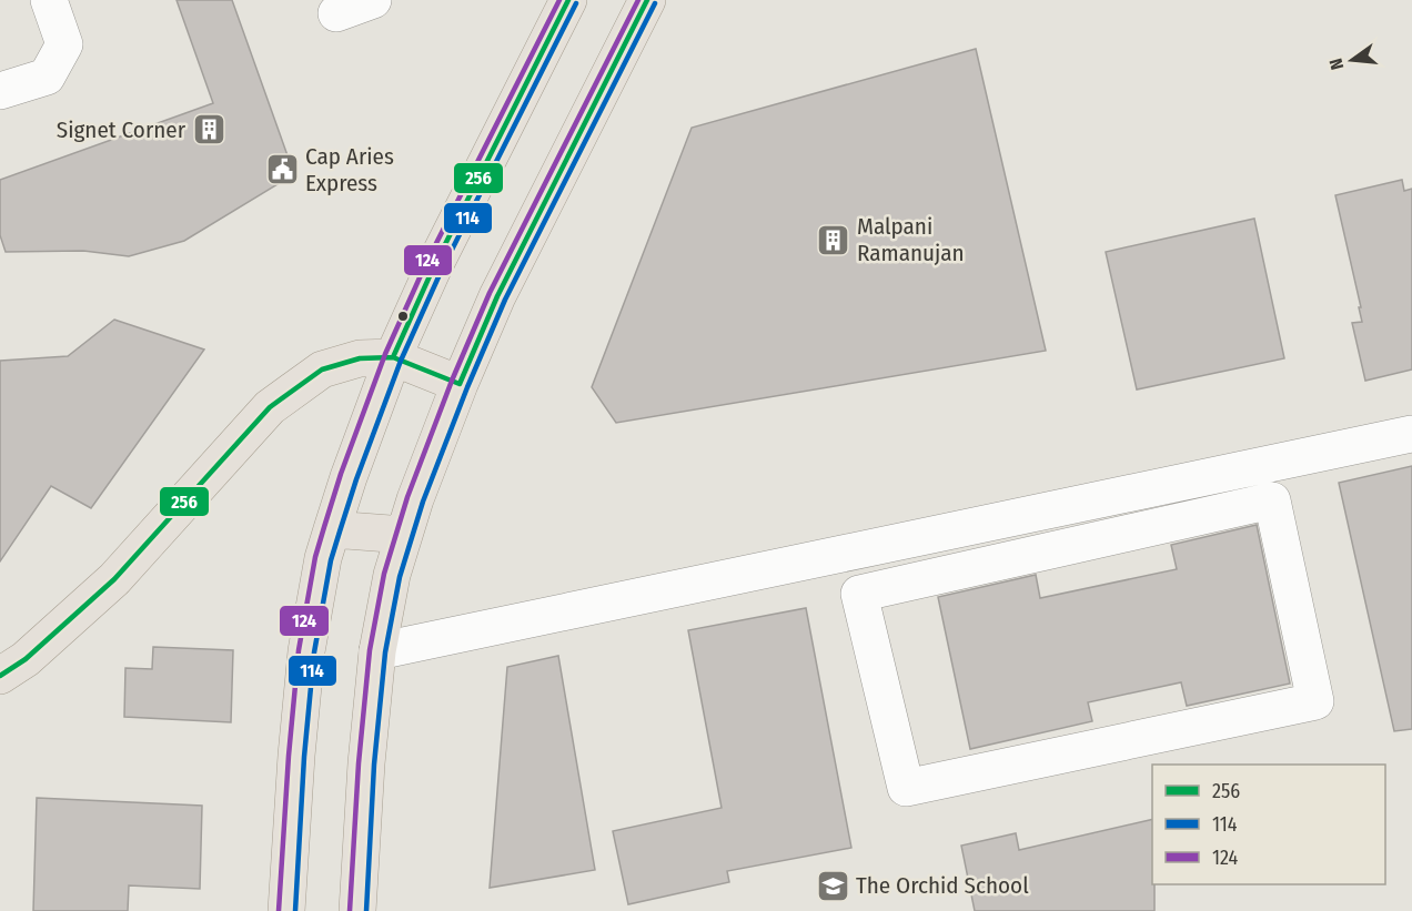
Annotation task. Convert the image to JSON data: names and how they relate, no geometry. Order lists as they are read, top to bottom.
{
  "places": {
    "building": ["Signet Corner", "Malpani Ramanujan"],
    "public building": ["Cap Aries Express"],
    "school or university": ["The Orchid School"]
  },
  "lines": ["transit line 256", "transit line 124", "transit line 114"],
  "legend": ["256", "114", "124"],
  "north": "left"
}
